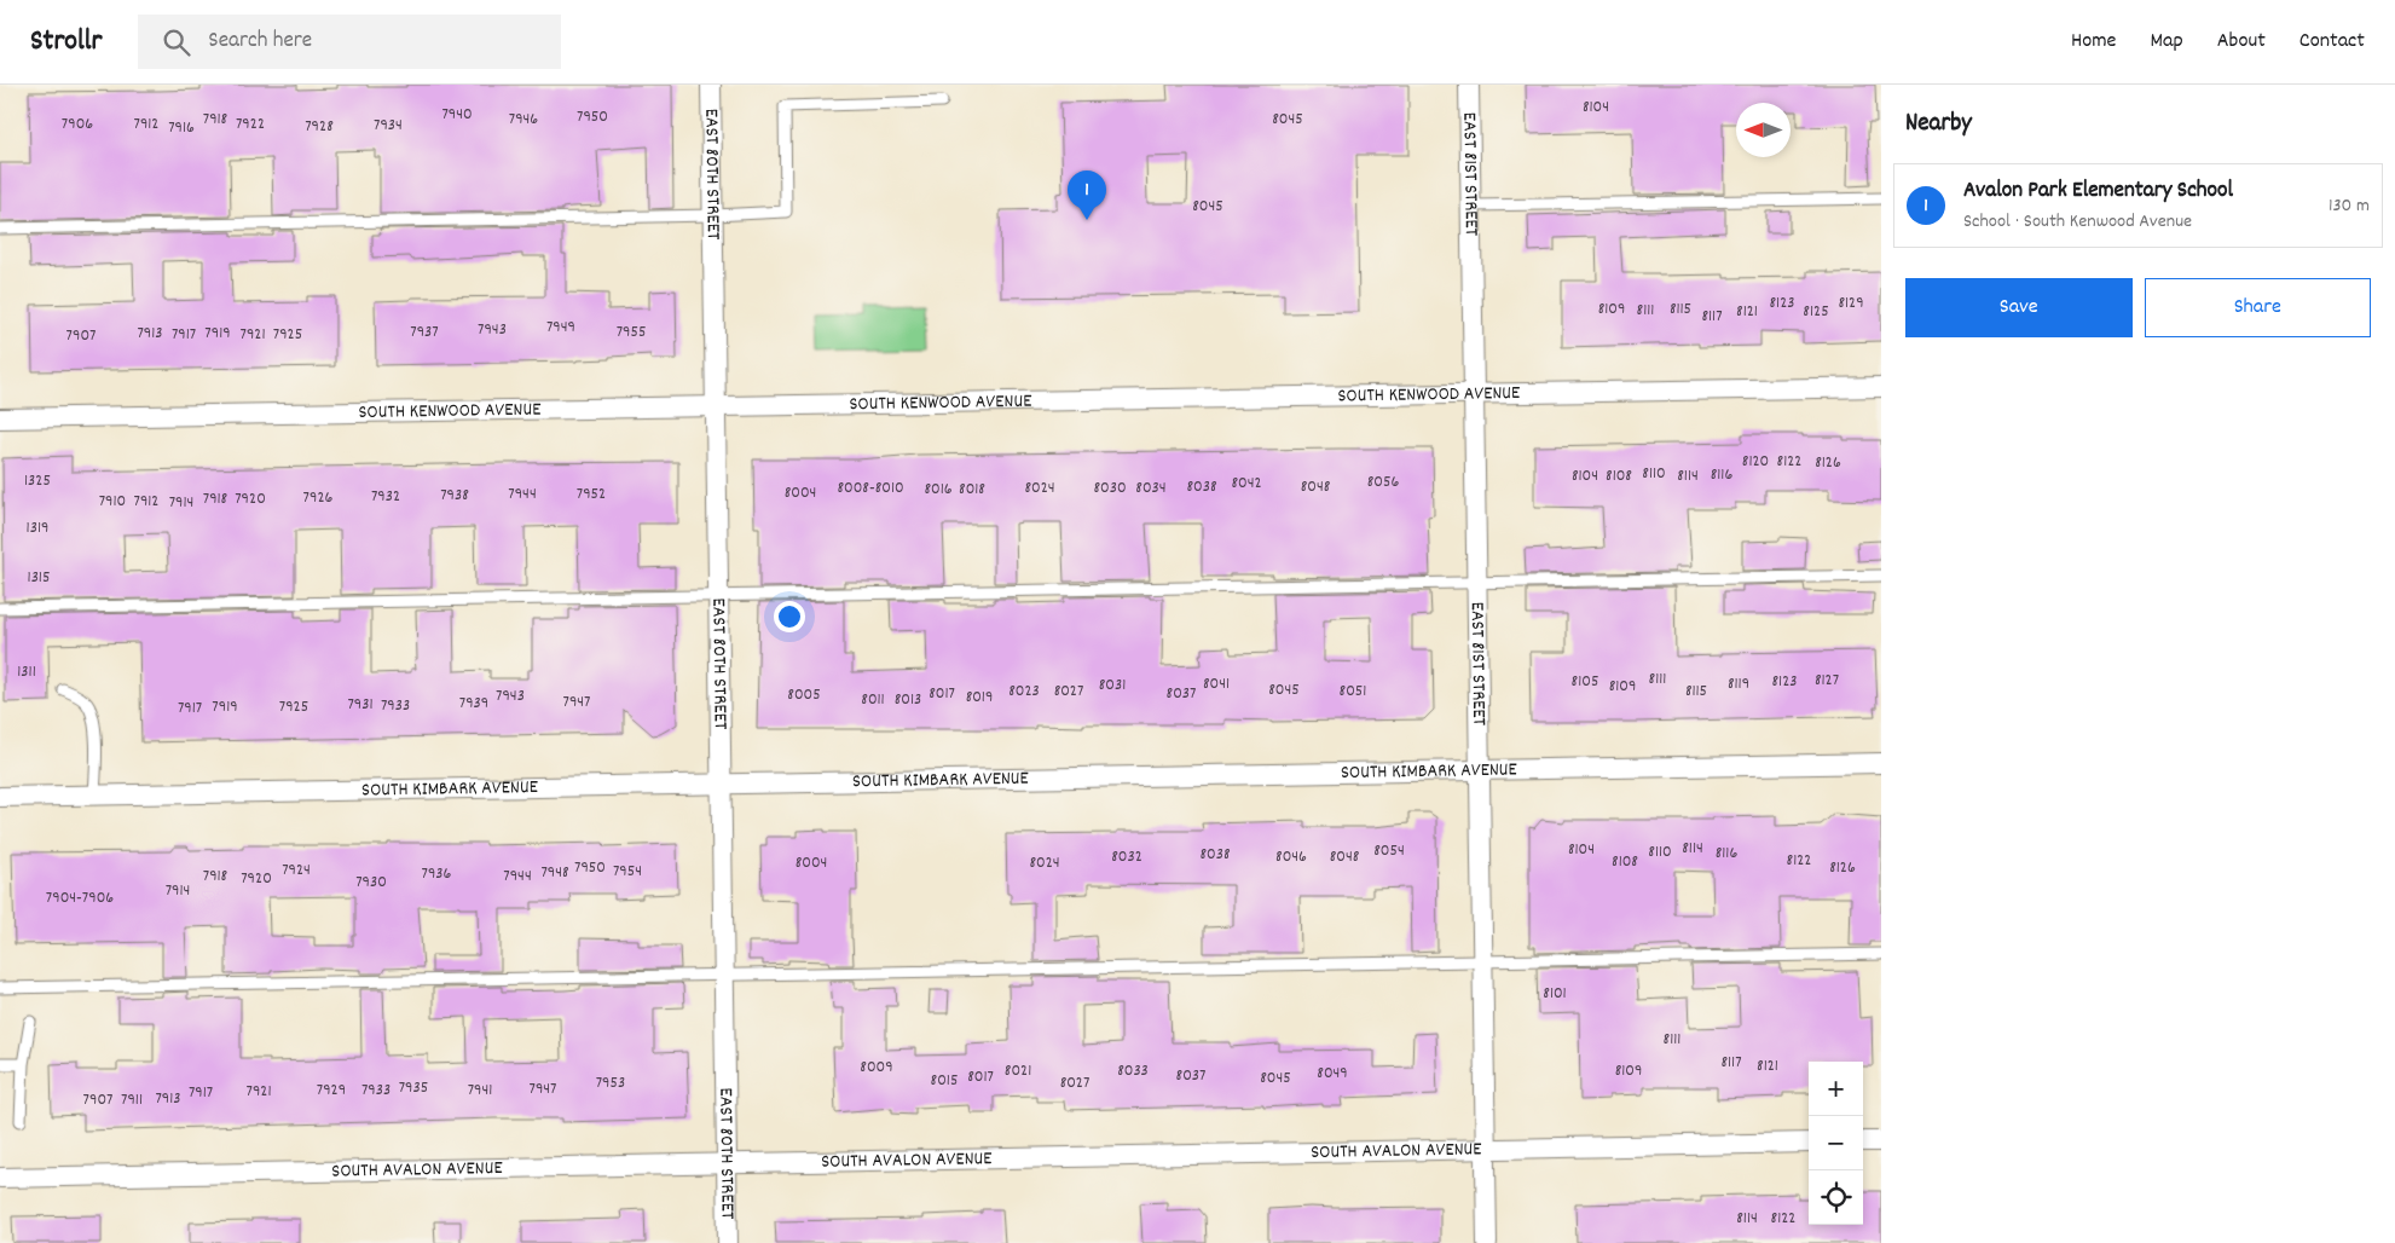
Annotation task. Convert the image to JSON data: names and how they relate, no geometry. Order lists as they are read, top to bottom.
{
  "streets": {
    "street": [
      "EAST 80TH STREET",
      "EAST 81ST STREET",
      "SOUTH KENWOOD AVENUE",
      "SOUTH KIMBARK AVENUE",
      "SOUTH AVALON AVENUE"
    ]
  },
  "crossings": [
    ["EAST 80TH STREET", "SOUTH KENWOOD AVENUE"],
    ["EAST 80TH STREET", "SOUTH KIMBARK AVENUE"],
    ["EAST 80TH STREET", "SOUTH AVALON AVENUE"],
    ["EAST 81ST STREET", "SOUTH KENWOOD AVENUE"],
    ["EAST 81ST STREET", "SOUTH KIMBARK AVENUE"],
    ["EAST 81ST STREET", "SOUTH AVALON AVENUE"]
  ],
  "house_numbers": [
    "8104",
    "7940",
    "7950",
    "7918",
    "7946",
    "8045",
    "7906",
    "7912",
    "7922",
    "7934",
    "7928",
    "7916",
    "8045",
    "8123",
    "8129",
    "8109",
    "8115",
    "8111",
    "8121",
    "8125",
    "8117",
    "7949",
    "7943",
    "7937",
    "7955",
    "7913",
    "7919",
    "7917",
    "7921",
    "7925",
    "7907",
    "8120",
    "8122",
    "8126",
    "8110",
    "8116",
    "8104",
    "8108",
    "8114",
    "1325",
    "8056",
    "8042",
    "8038",
    "8048",
    "8008-8010",
    "8024",
    "8030",
    "8034",
    "8016",
    "8018",
    "8004",
    "7944",
    "7952",
    "7938",
    "7932",
    "7926",
    "7918",
    "7920",
    "7910",
    "7912",
    "7914",
    "1319",
    "1315",
    "1311",
    "8111",
    "8127",
    "8105",
    "8123",
    "8041",
    "8119",
    "8031",
    "8109",
    "8045",
    "8023",
    "8027",
    "8051",
    "8115",
    "8017",
    "8037",
    "8005",
    "7943",
    "8019",
    "8011",
    "8013",
    "7947",
    "7939",
    "7931",
    "7933",
    "7919",
    "7925",
    "7917",
    "8114",
    "8104",
    "8054",
    "8110",
    "8116",
    "8038",
    "8032",
    "8046",
    "8048",
    "8122",
    "8108",
    "8004",
    "8024",
    "7950",
    "8126",
    "7924",
    "7954",
    "7948",
    "7936",
    "7918",
    "7944",
    "7920",
    "7930",
    "7914",
    "7904-7906",
    "8101",
    "8111",
    "8117",
    "8121",
    "8009",
    "8021",
    "8033",
    "8109",
    "8049",
    "8037",
    "8017",
    "8045",
    "8015",
    "7953",
    "8027",
    "7935",
    "7947",
    "7929",
    "7933",
    "7941",
    "7921",
    "7917",
    "7913",
    "7907",
    "7911",
    "8114",
    "8122"
  ],
  "north": "left",
  "page": {
    "header": "Strollr",
    "search": "Search here",
    "nav": [
      "Home",
      "Map",
      "About",
      "Contact"
    ],
    "heading": "Nearby",
    "list": [
      {
        "mark": "1",
        "name": "Avalon Park Elementary School",
        "note": "School · South Kenwood Avenue",
        "value": "130 m"
      }
    ],
    "pins": "1",
    "buttons": ["Save", "Share"],
    "map_buttons": ["+", "−"]
  }
}
